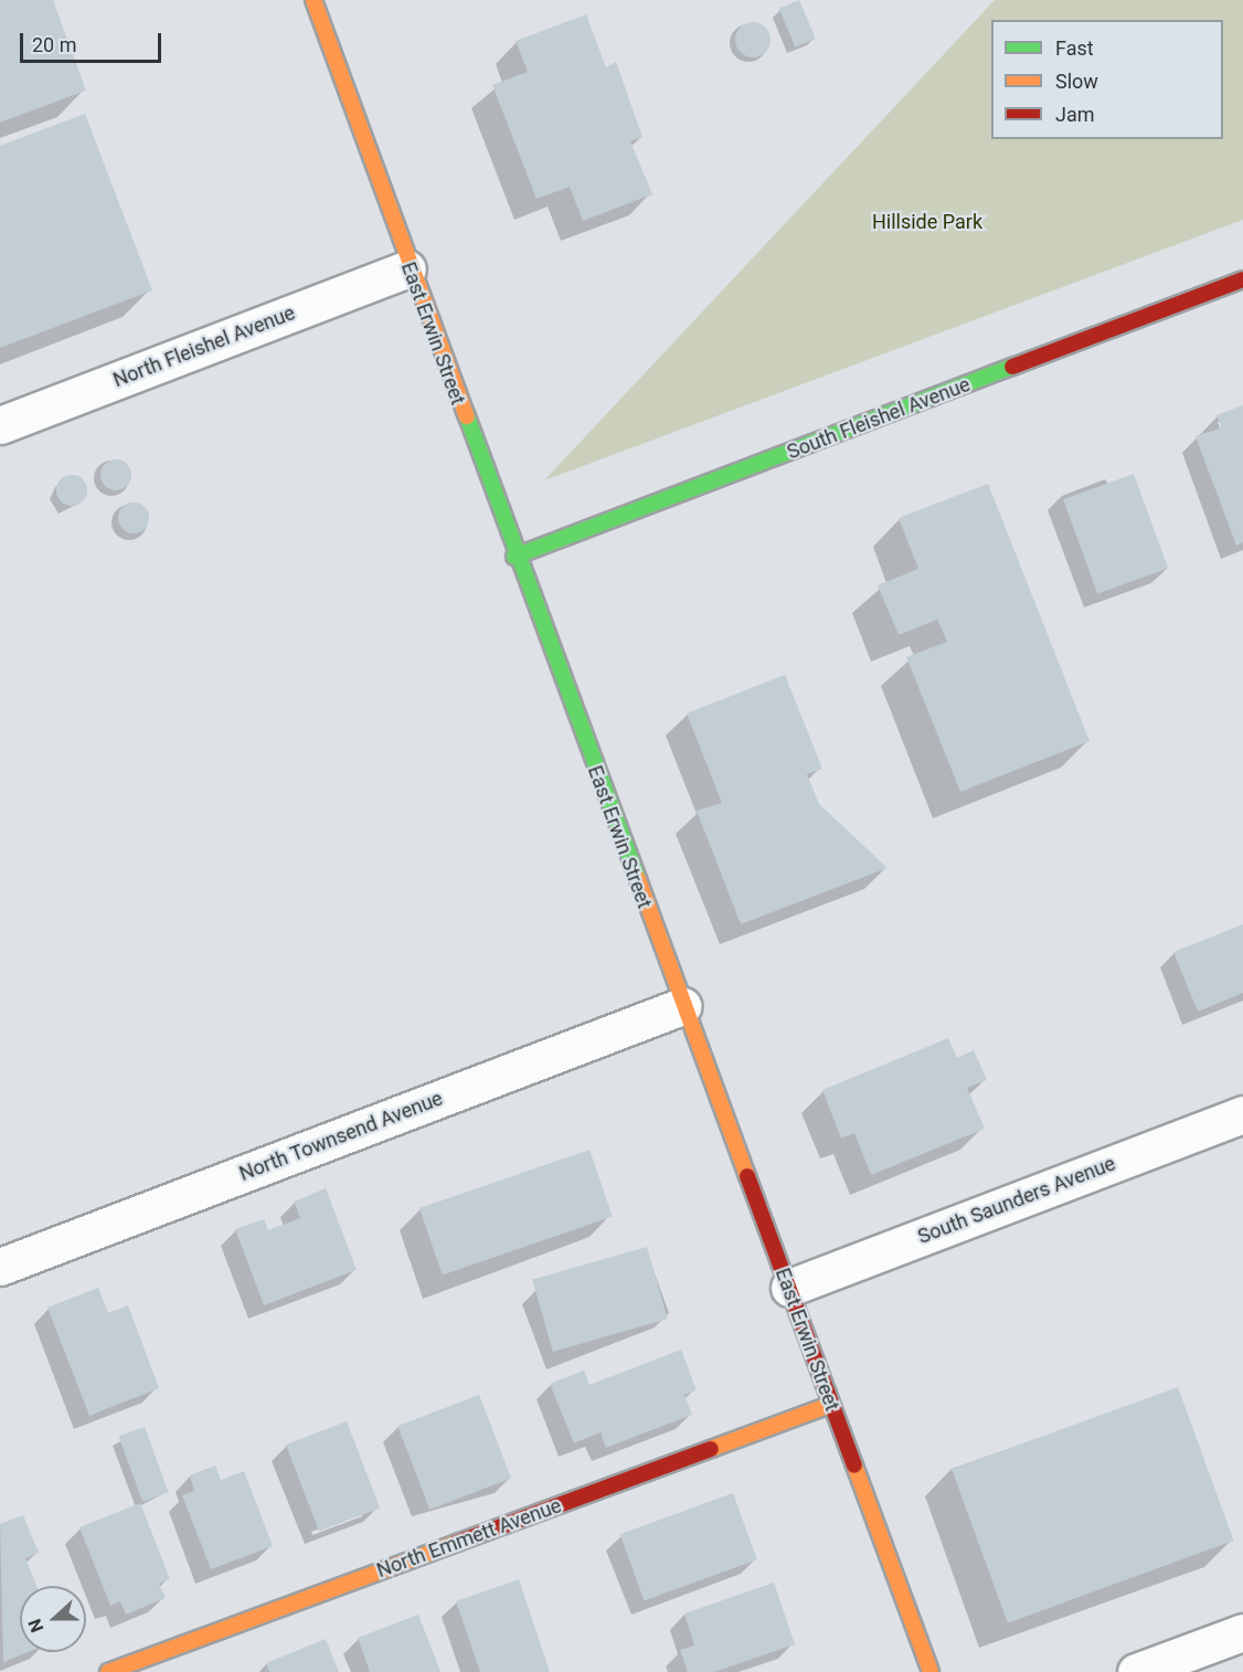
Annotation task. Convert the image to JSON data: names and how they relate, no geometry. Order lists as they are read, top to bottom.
{
  "streets": {
    "main road": ["East Erwin Street", "South Fleishel Avenue", "North Emmett Avenue"],
    "street": ["North Fleishel Avenue", "North Townsend Avenue", "South Saunders Avenue"]
  },
  "crossings": [
    ["East Erwin Street", "North Fleishel Avenue"],
    ["East Erwin Street", "South Fleishel Avenue"],
    ["East Erwin Street", "North Townsend Avenue"],
    ["East Erwin Street", "South Saunders Avenue"],
    ["East Erwin Street", "North Emmett Avenue"]
  ],
  "parks": ["Hillside Park"],
  "legend": ["Fast", "Slow", "Jam"],
  "scale_bar": "20 m",
  "north": "left"
}
